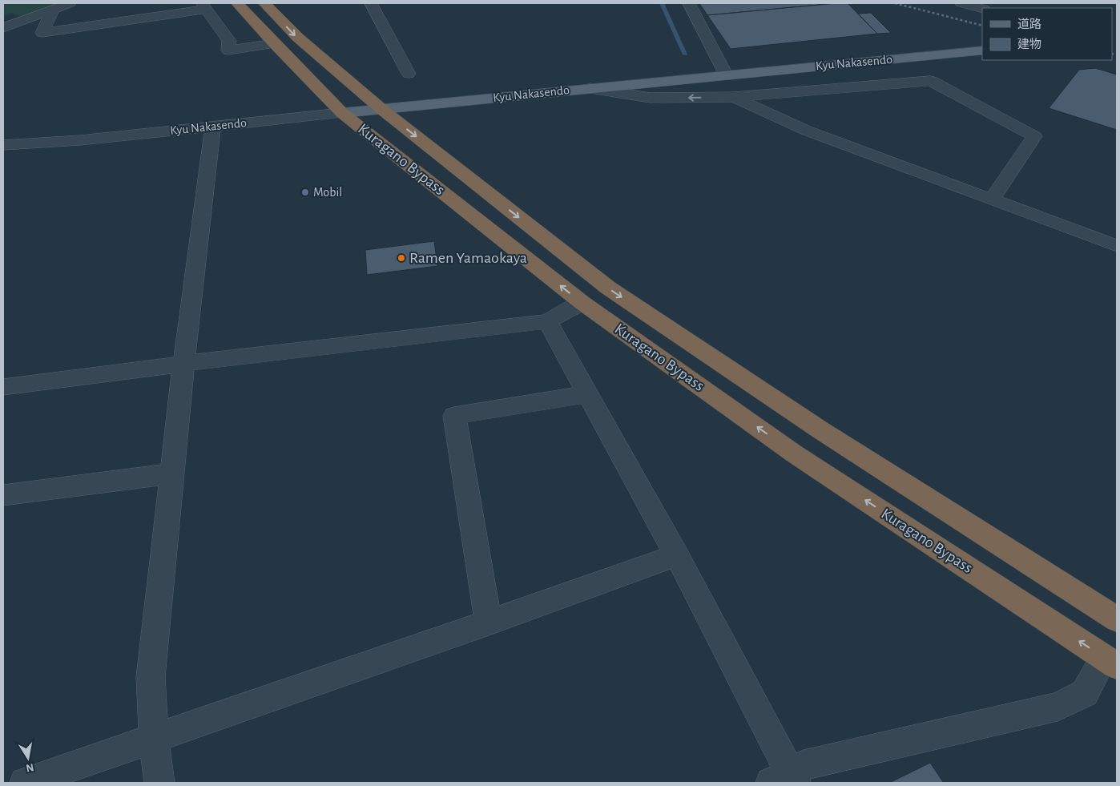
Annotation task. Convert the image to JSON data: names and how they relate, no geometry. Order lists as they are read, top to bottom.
{
  "streets": {
    "highway": ["Kuragano Bypass"],
    "main road": ["Kyu Nakasendo"]
  },
  "crossings": [
    ["Kyu Nakasendo", "Kuragano Bypass"]
  ],
  "places": ["Mobil", "Ramen Yamaokaya"],
  "legend": ["道路", "建物"],
  "north": "bottom"
}
